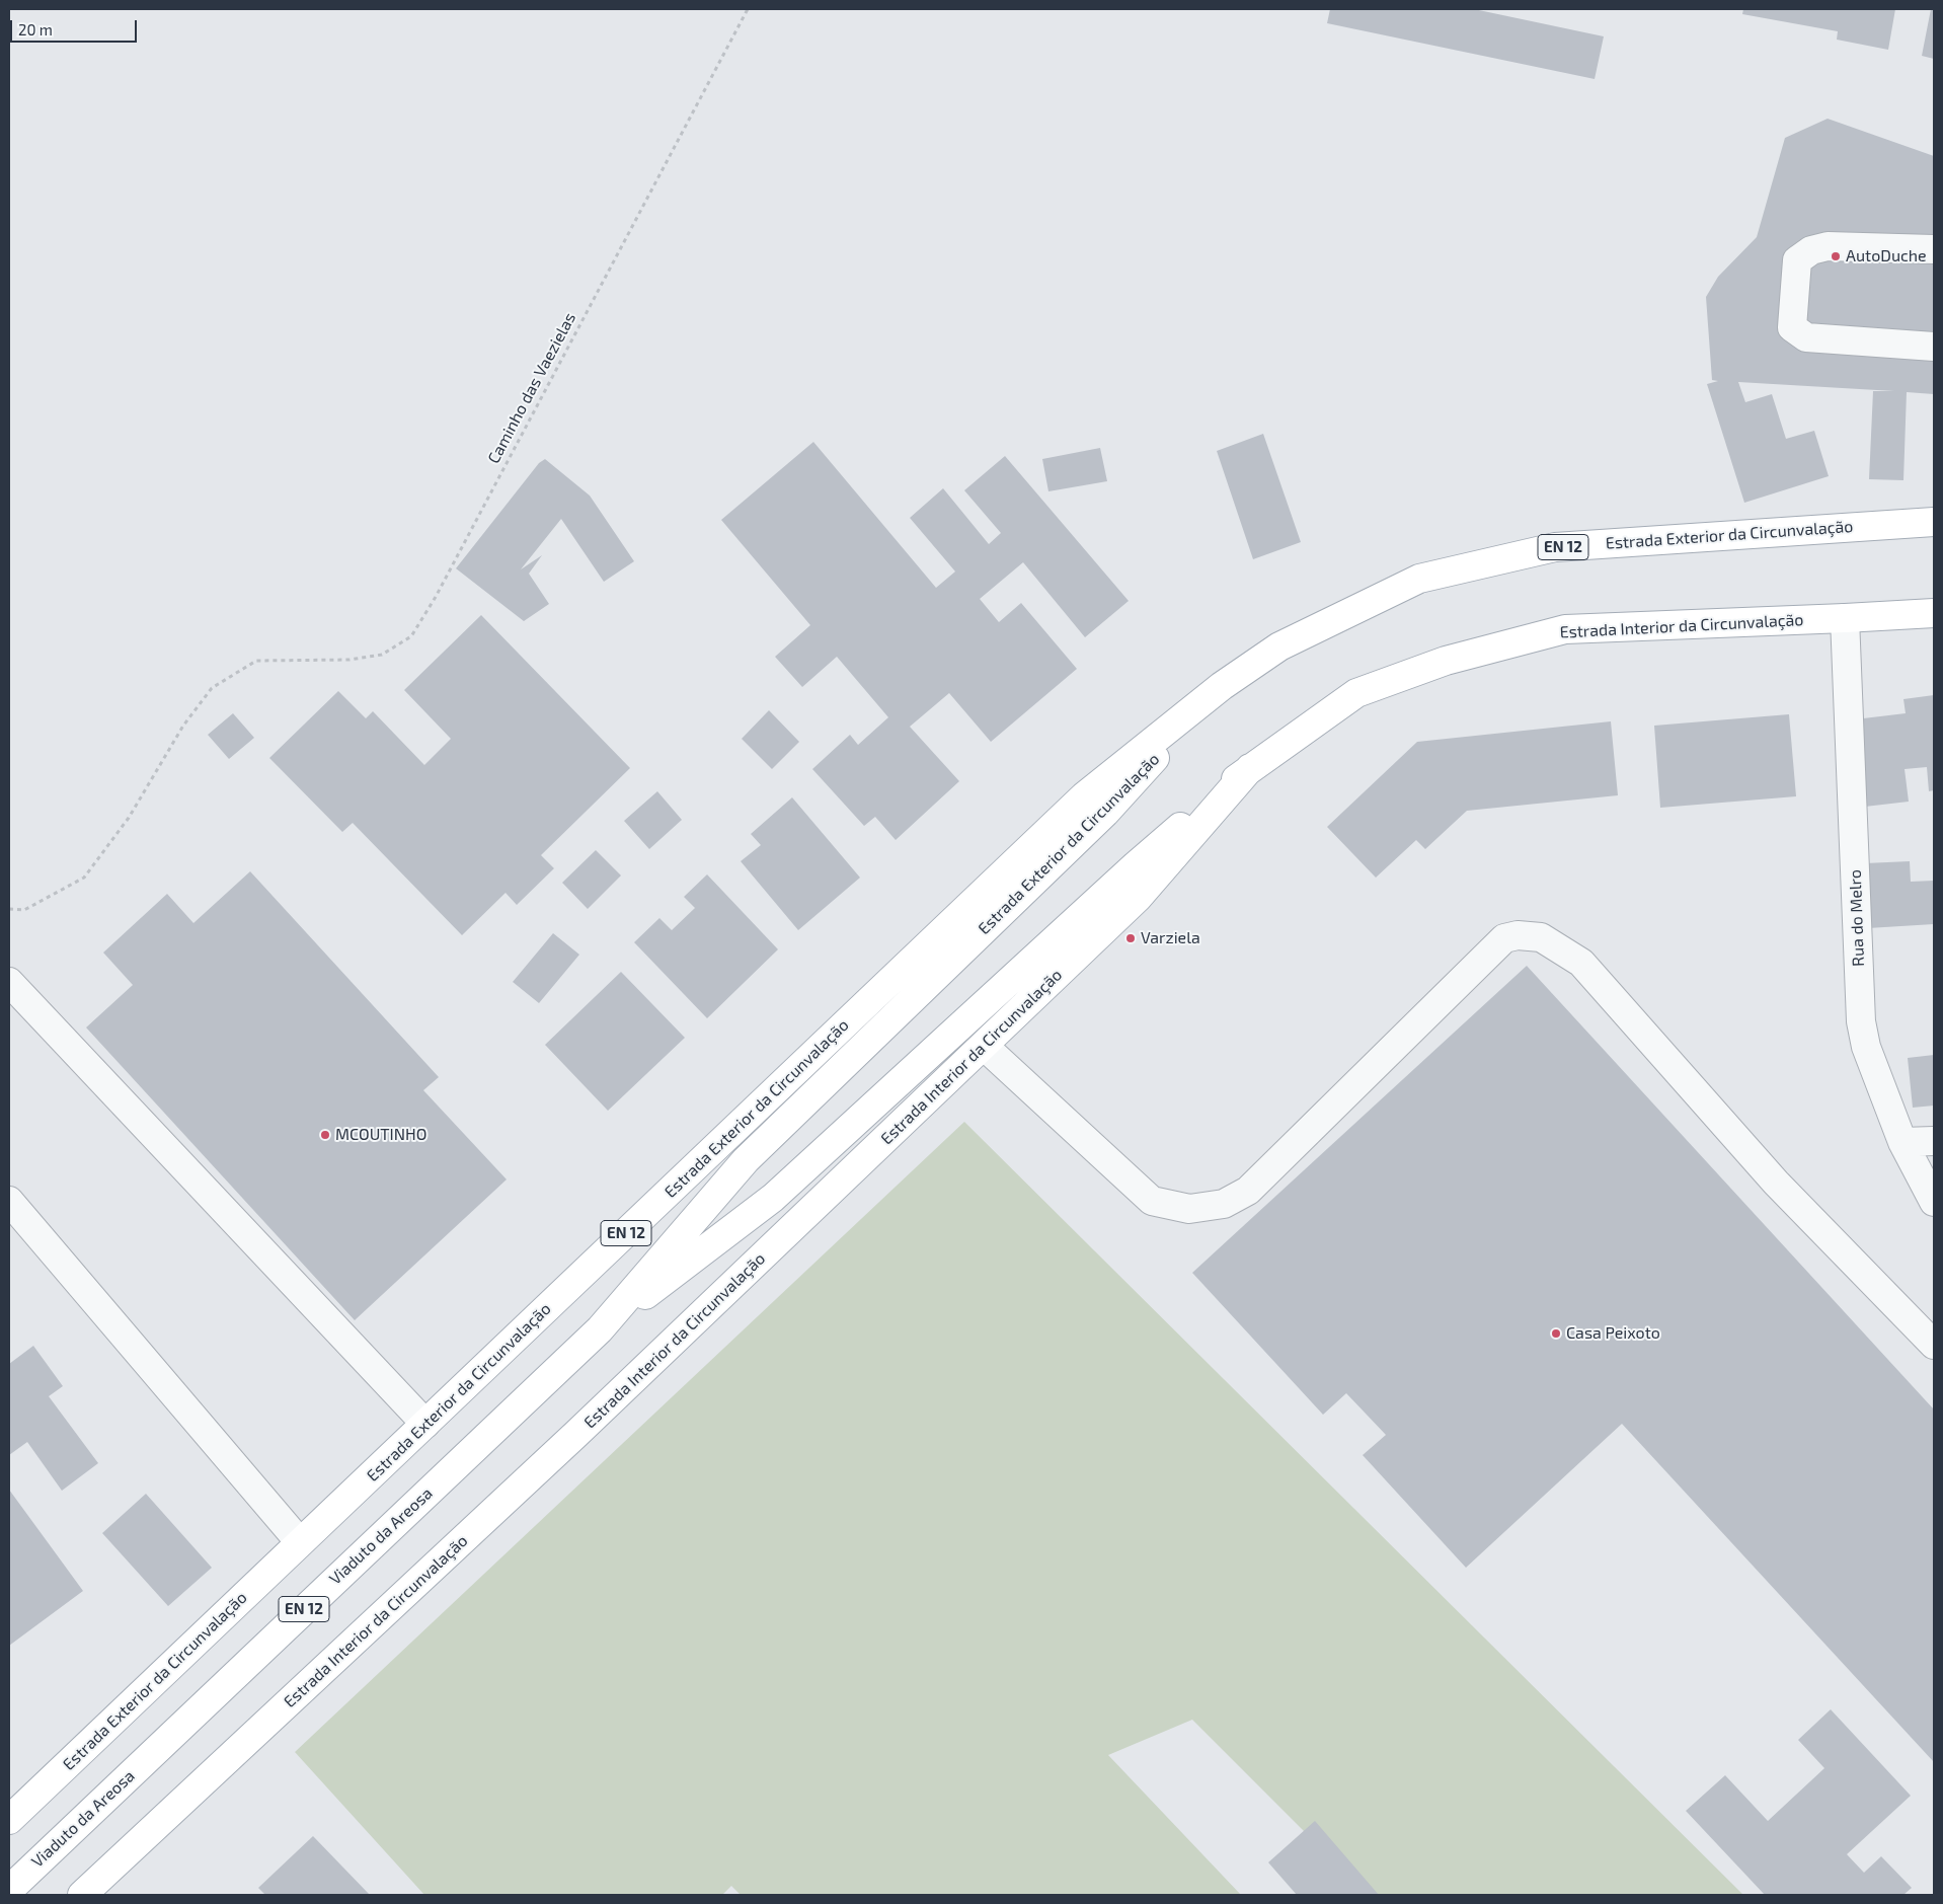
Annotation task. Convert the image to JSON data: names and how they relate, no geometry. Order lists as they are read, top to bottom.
{
  "streets": {
    "main road": [
      "Estrada Exterior da Circunvalação",
      "EN 12",
      "Estrada Interior da Circunvalação",
      "Viaduto da Areosa"
    ],
    "street": ["Rua do Melro"],
    "path": ["Caminho das Vaezielas"]
  },
  "crossings": [
    ["Estrada Exterior da Circunvalação", "Estrada Interior da Circunvalação"],
    ["Estrada Exterior da Circunvalação", "Viaduto da Areosa"],
    ["Estrada Interior da Circunvalação", "Rua do Melro"],
    ["Estrada Interior da Circunvalação", "Viaduto da Areosa"]
  ],
  "places": [
    "AutoDuche",
    "Varziela",
    "MCOUTINHO",
    "Casa Peixoto"
  ],
  "scale_bar": "20 m"
}
